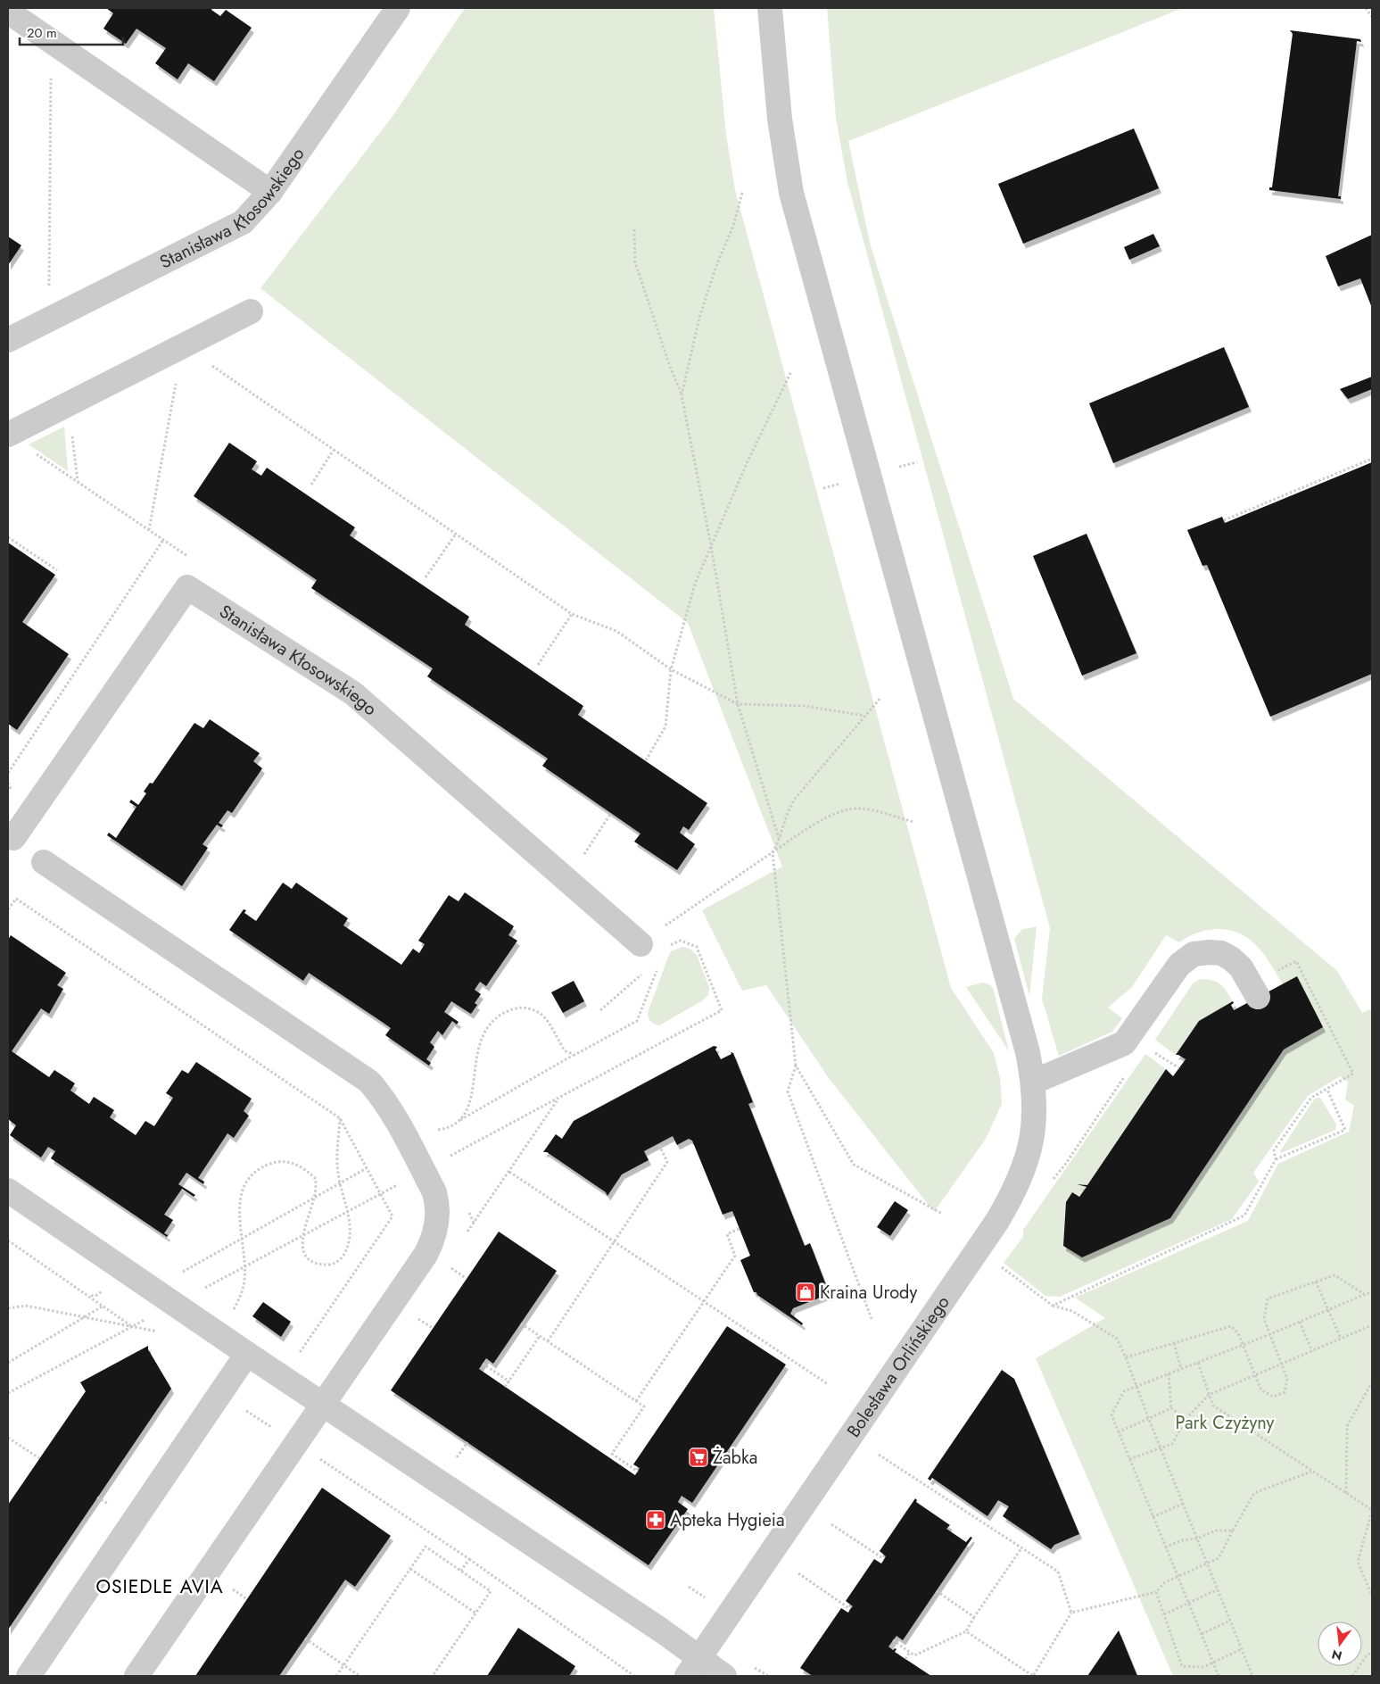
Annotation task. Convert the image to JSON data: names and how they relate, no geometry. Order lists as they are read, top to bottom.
{
  "streets": {
    "street": ["Stanisława Kłosowskiego", "Bolesława Orlińskiego"]
  },
  "districts": ["OSIEDLE AVIA"],
  "parks": ["Park Czyżyny"],
  "places": {
    "shop": ["Kraina Urody"],
    "supermarket": ["Żabka"],
    "pharmacy": ["Apteka Hygieia"]
  },
  "scale_bar": "20 m",
  "north": "bottom"
}
